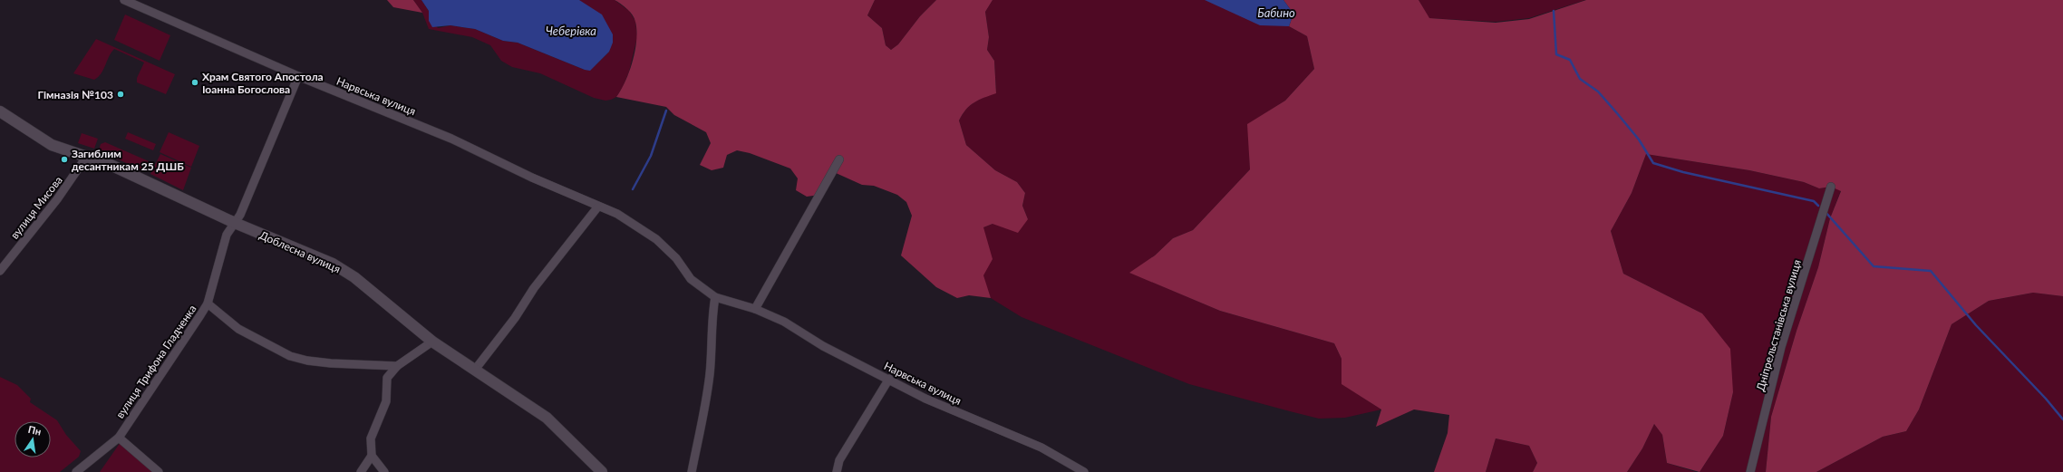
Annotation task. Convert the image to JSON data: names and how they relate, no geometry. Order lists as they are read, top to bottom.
{
  "streets": {
    "street": [
      "Нарвська вулиця",
      "вулиця Мисова",
      "Доблесна вулиця",
      "Дніпрельстанівська вулиця",
      "вулиця Трифона Гладченка"
    ]
  },
  "crossings": [
    ["Нарвська вулиця", "вулиця Трифона Гладченка"],
    ["вулиця Мисова", "Доблесна вулиця"],
    ["Доблесна вулиця", "вулиця Трифона Гладченка"]
  ],
  "water": ["Бабино", "Чеберівка"],
  "places": ["Храм Святого Апостола Іоанна Богослова", "Гімназія №103", "Загиблим десантникам 25 ДШБ"],
  "north": "top"
}
